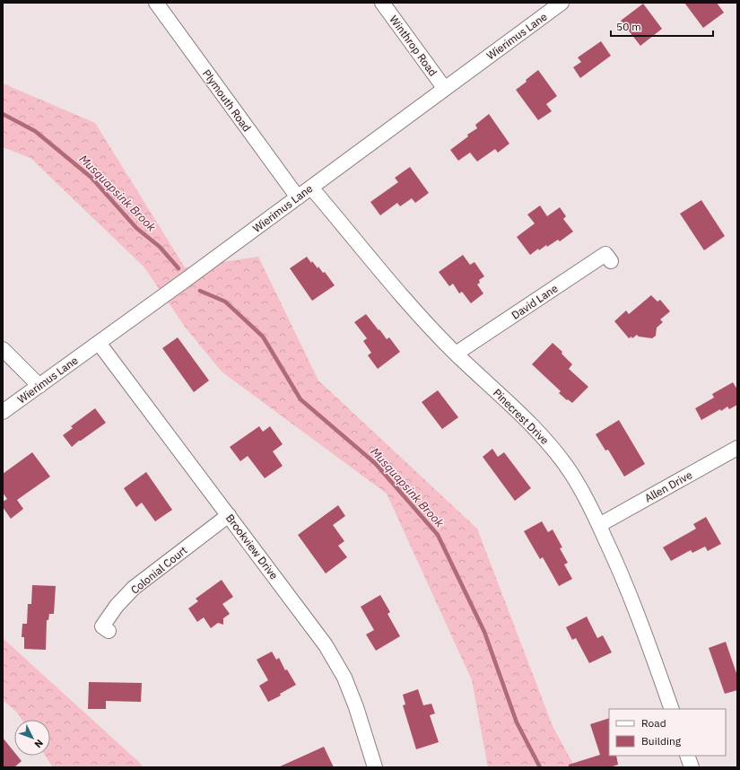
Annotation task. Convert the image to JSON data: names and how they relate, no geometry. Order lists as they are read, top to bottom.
{
  "streets": {
    "street": [
      "Wierimus Lane",
      "Winthrop Road",
      "Plymouth Road",
      "David Lane",
      "Pinecrest Drive",
      "Allen Drive",
      "Brookview Drive",
      "Colonial Court"
    ]
  },
  "crossings": [
    ["Wierimus Lane", "Winthrop Road"],
    ["Wierimus Lane", "Plymouth Road"],
    ["Wierimus Lane", "Pinecrest Drive"],
    ["Wierimus Lane", "Brookview Drive"],
    ["David Lane", "Pinecrest Drive"],
    ["Pinecrest Drive", "Allen Drive"],
    ["Brookview Drive", "Colonial Court"]
  ],
  "water": ["Musquapsink Brook"],
  "legend": ["Road", "Building"],
  "scale_bar": "50 m",
  "north": "bottom right"
}
